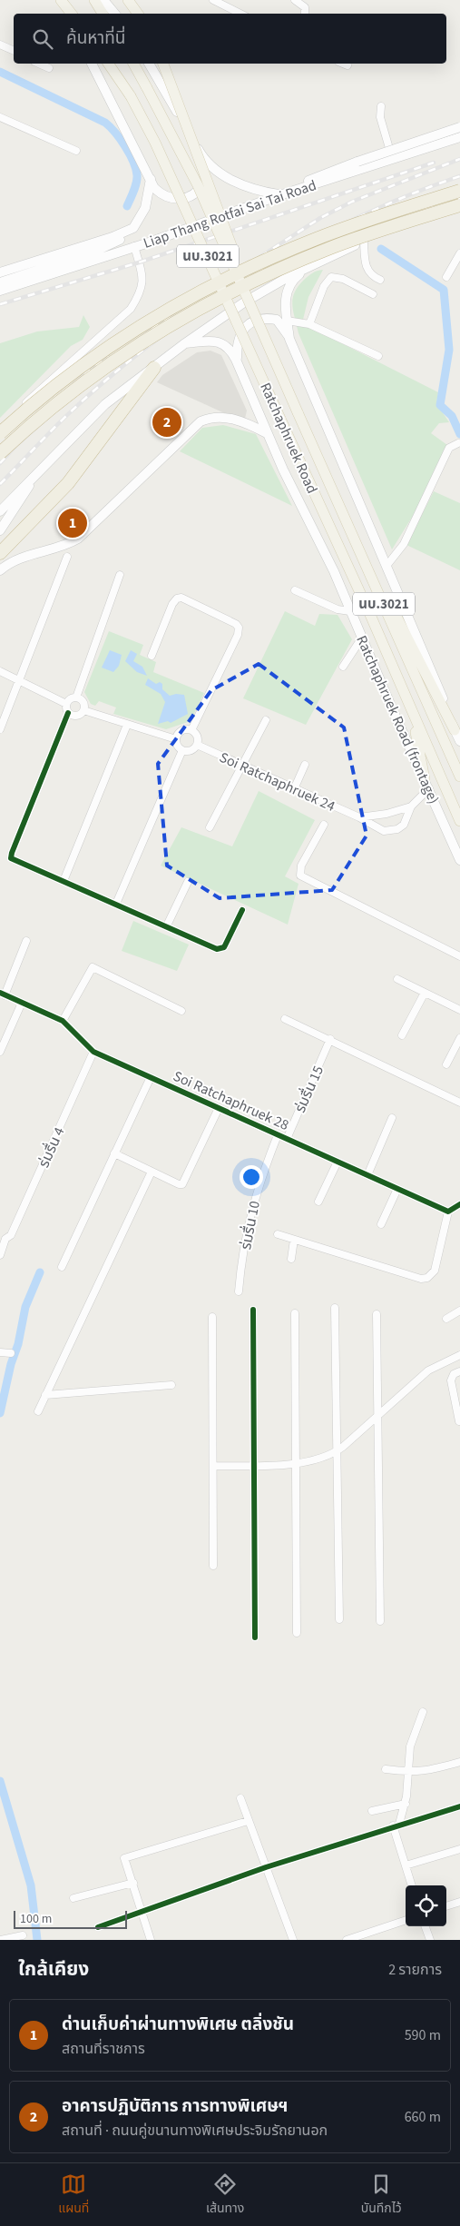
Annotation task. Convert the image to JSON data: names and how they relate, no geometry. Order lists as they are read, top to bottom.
{
  "streets": {
    "main road": [
      "Liap Thang Rotfai Sai Tai Road",
      "นบ.3021",
      "Ratchaphruek Road",
      "Ratchaphruek Road (frontage)"
    ],
    "street": [
      "Soi Ratchaphruek 24",
      "ร่มรื่น 15",
      "Soi Ratchaphruek 28",
      "ร่มรื่น 4",
      "ร่มรื่น 10"
    ]
  },
  "crossings": [
    ["Ratchaphruek Road (frontage)", "Soi Ratchaphruek 24"],
    ["ร่มรื่น 15", "Soi Ratchaphruek 28"],
    ["Soi Ratchaphruek 28", "ร่มรื่น 4"],
    ["Soi Ratchaphruek 28", "ร่มรื่น 10"]
  ],
  "scale_bar": "100 m",
  "page": {
    "search": "ค้นหาที่นี่",
    "pins": ["2", "1"],
    "scale": "100 m",
    "heading": ["ใกล้เคียง", "2 รายการ"],
    "list": [
      {
        "mark": "1",
        "name": "ด่านเก็บค่าผ่านทางพิเศษ ตลิ่งชัน",
        "note": "สถานที่ราชการ",
        "value": "590 m"
      },
      {
        "mark": "2",
        "name": "อาคารปฏิบัติการ การทางพิเศษฯ",
        "note": "สถานที่ · ถนนคู่ขนานทางพิเศษประจิมรัถยานอก",
        "value": "660 m"
      }
    ],
    "nav": ["แผนที่", "เส้นทาง", "บันทึกไว้"]
  }
}
